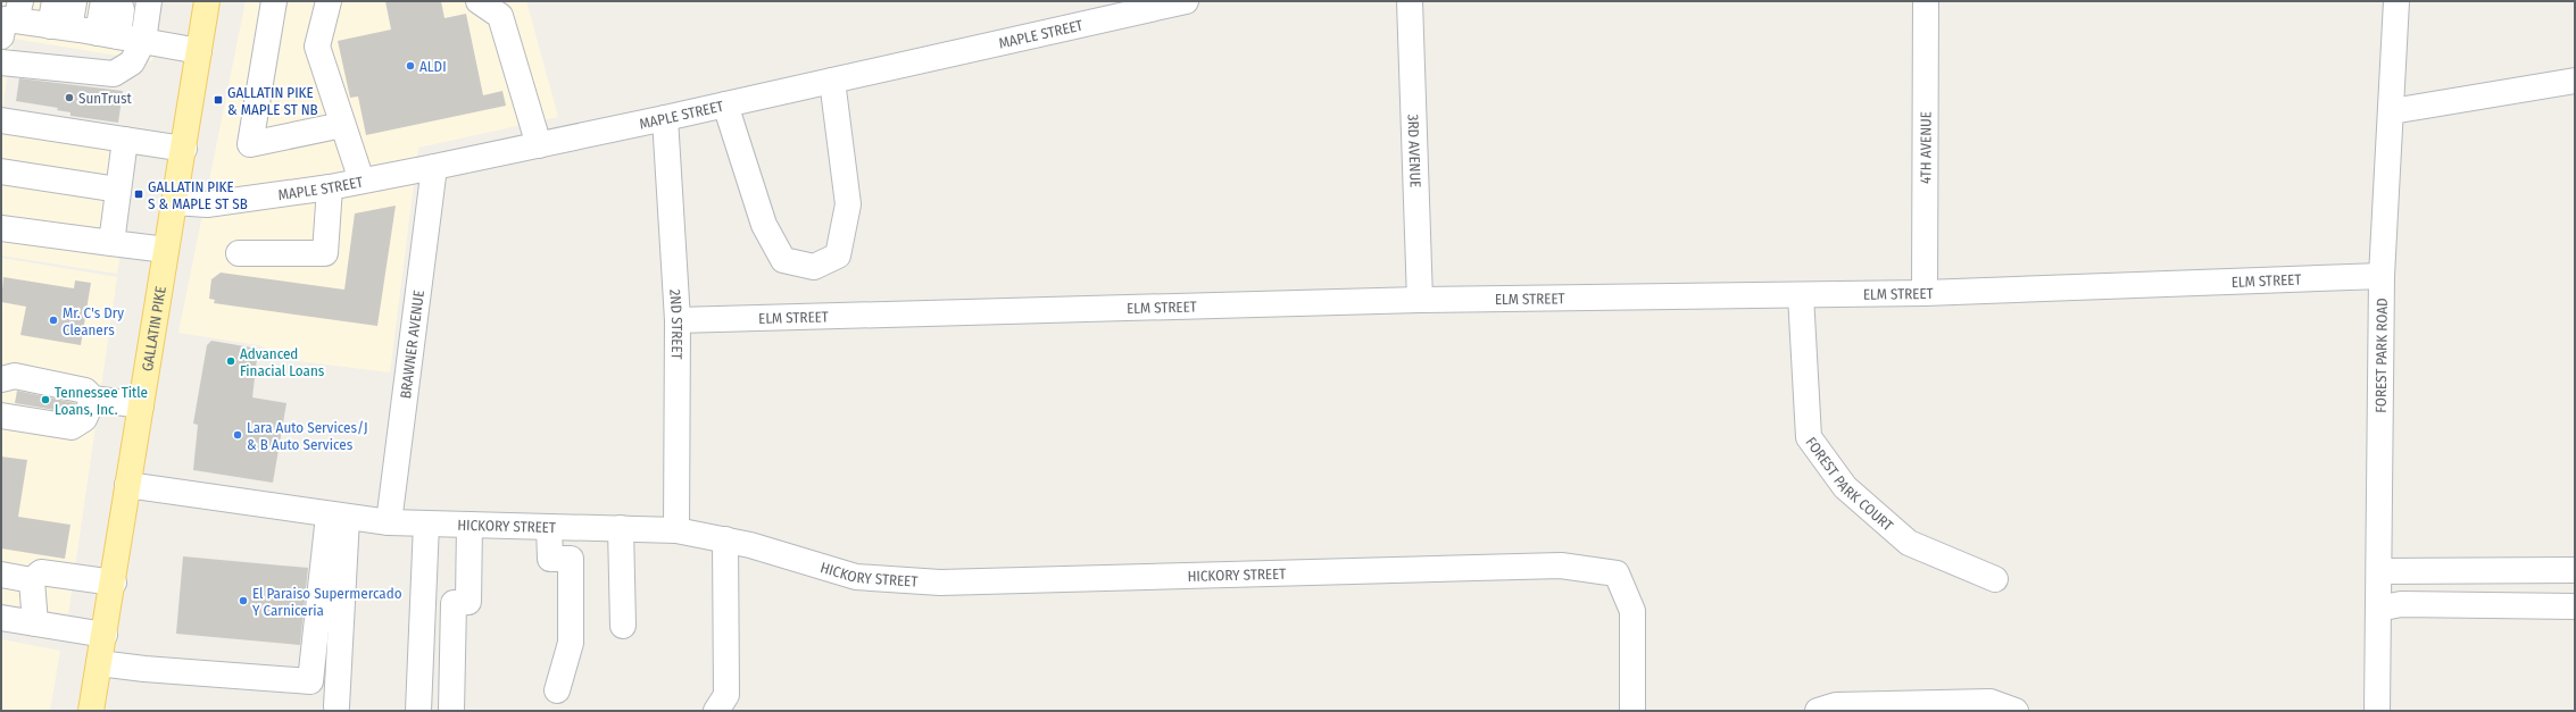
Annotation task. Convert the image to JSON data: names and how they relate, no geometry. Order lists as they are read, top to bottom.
{
  "streets": {
    "main road": ["GALLATIN PIKE"],
    "street": [
      "MAPLE STREET",
      "4TH AVENUE",
      "3RD AVENUE",
      "ELM STREET",
      "2ND STREET",
      "BRAWNER AVENUE",
      "FOREST PARK ROAD",
      "FOREST PARK COURT",
      "HICKORY STREET"
    ]
  },
  "crossings": [
    ["MAPLE STREET", "2ND STREET"],
    ["MAPLE STREET", "GALLATIN PIKE"],
    ["MAPLE STREET", "BRAWNER AVENUE"],
    ["4TH AVENUE", "ELM STREET"],
    ["3RD AVENUE", "ELM STREET"],
    ["ELM STREET", "2ND STREET"],
    ["ELM STREET", "FOREST PARK ROAD"],
    ["ELM STREET", "FOREST PARK COURT"],
    ["2ND STREET", "HICKORY STREET"],
    ["GALLATIN PIKE", "HICKORY STREET"],
    ["BRAWNER AVENUE", "HICKORY STREET"]
  ],
  "places": {
    "other": [
      "ALDI",
      "SunTrust",
      "Mr. C's Dry Cleaners",
      "Advanced Finacial Loans",
      "Tennessee Title Loans, Inc.",
      "Lara Auto Services/J & B Auto Services",
      "El Paraiso Supermercado Y Carniceria"
    ],
    "transit": ["GALLATIN PIKE & MAPLE ST NB", "GALLATIN PIKE S & MAPLE ST SB"]
  }
}
